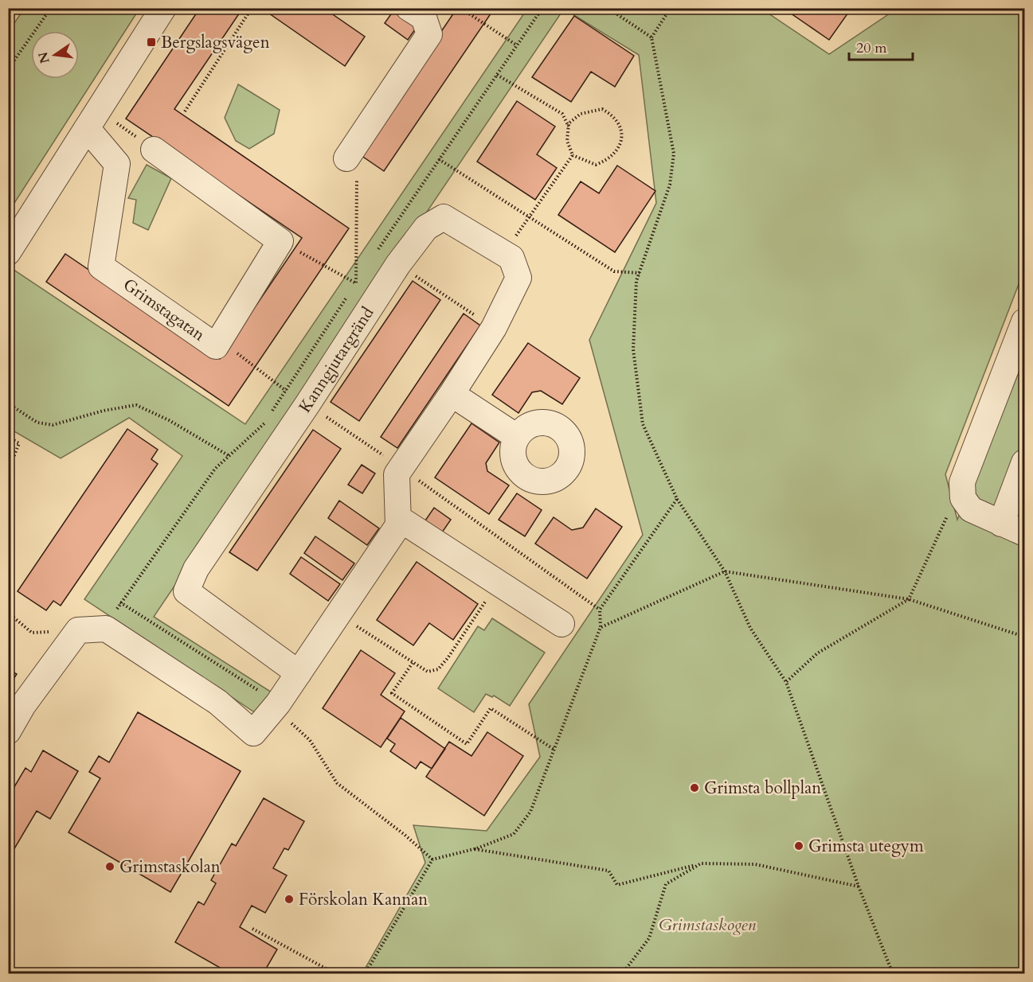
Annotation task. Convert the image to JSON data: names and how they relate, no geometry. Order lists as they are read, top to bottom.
{
  "streets": {
    "street": ["Grimstagatan", "Kanngjutargränd"]
  },
  "parks": ["Grimstaskogen"],
  "places": {
    "transit": ["Bergslagsvägen"],
    "other": [
      "Grimsta bollplan",
      "Grimsta utegym",
      "Grimstaskolan",
      "Förskolan Kannan"
    ]
  },
  "scale_bar": "20 m",
  "north": "left"
}
